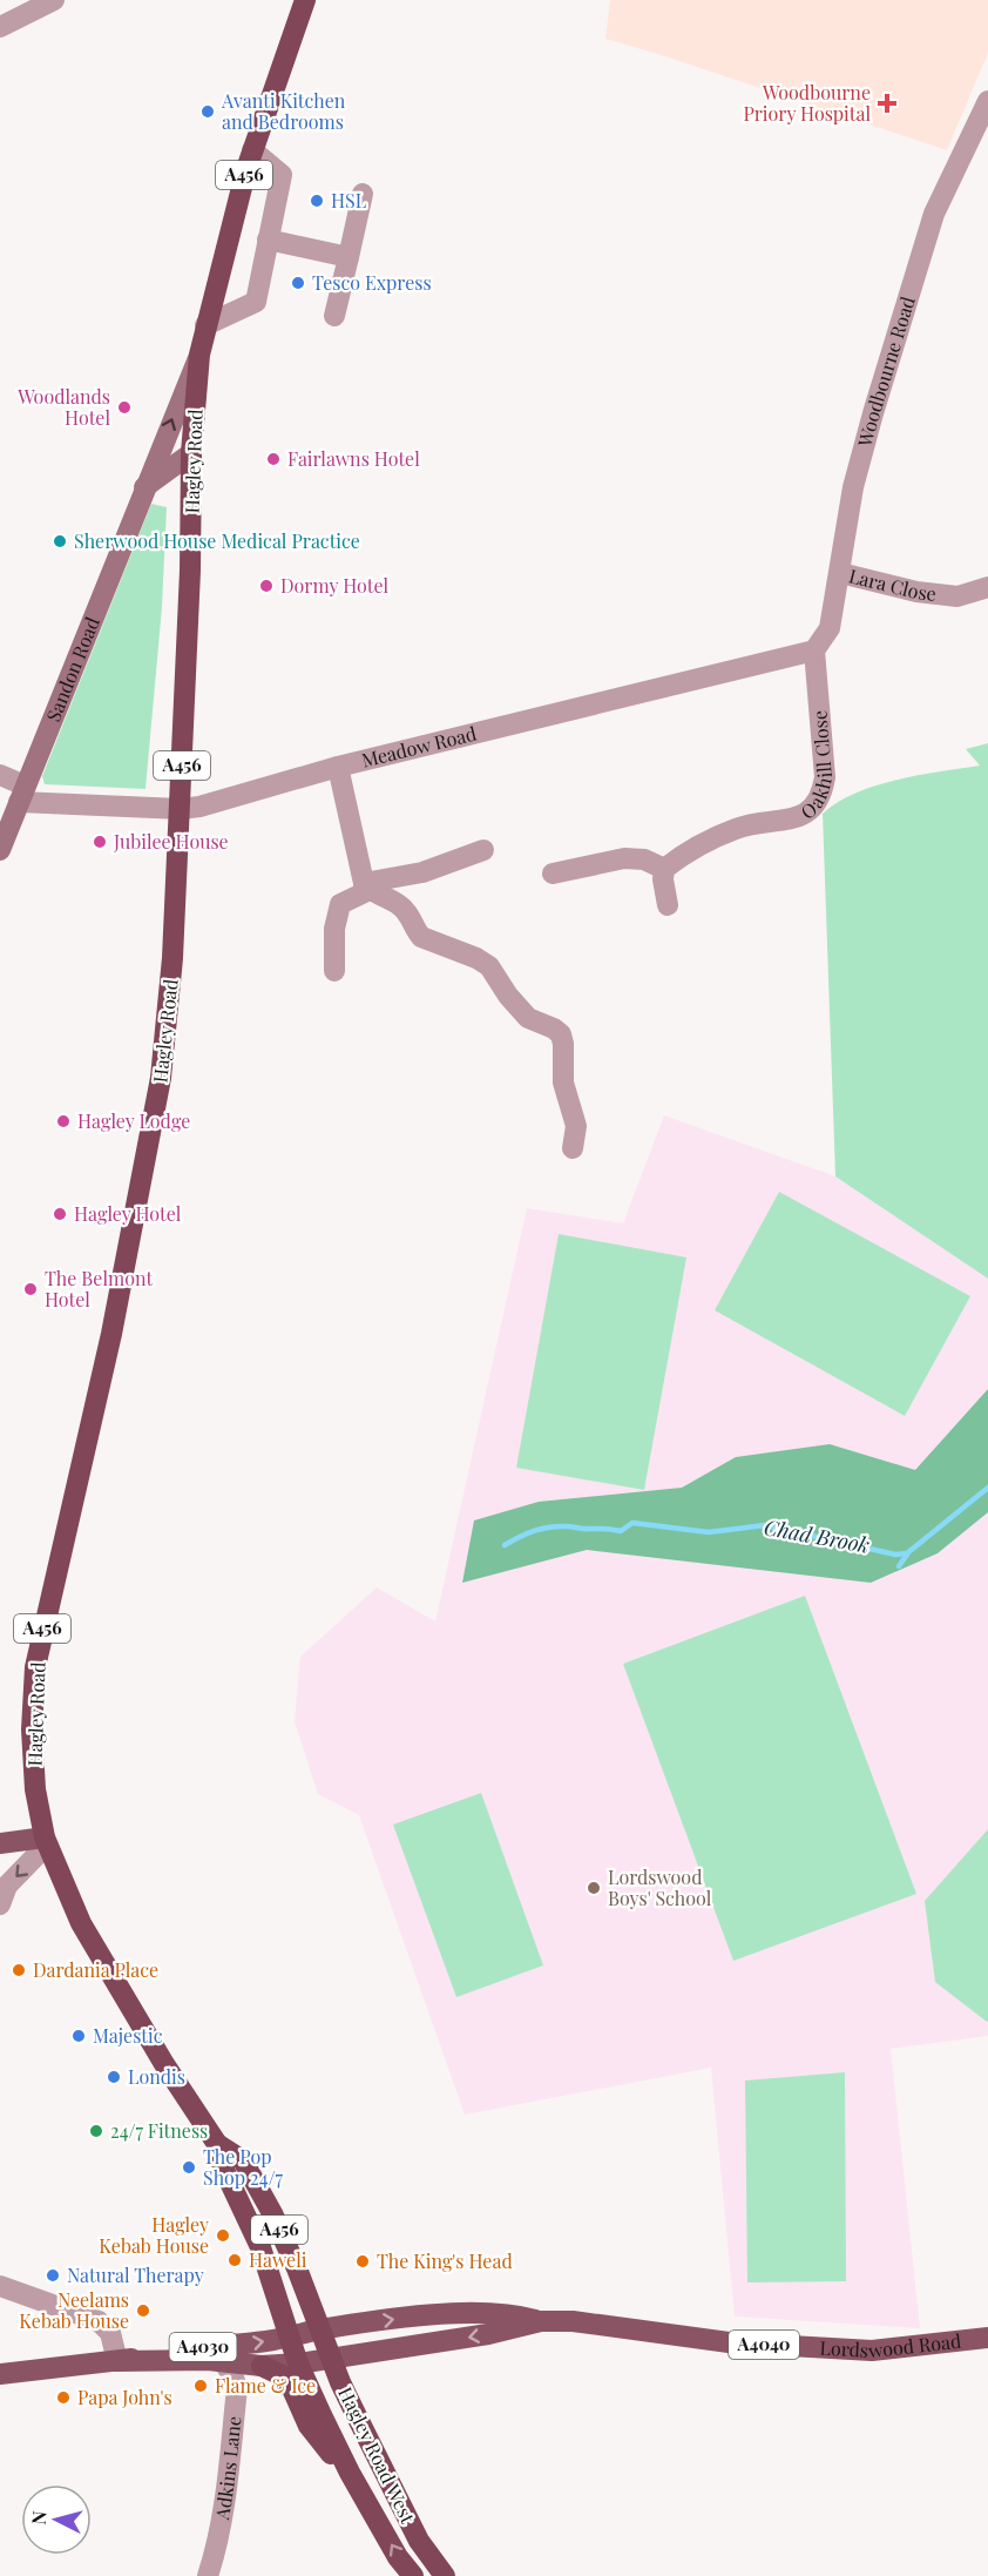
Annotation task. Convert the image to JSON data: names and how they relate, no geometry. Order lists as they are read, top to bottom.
{
  "streets": {
    "highway": ["A456", "Hagley Road", "Hagley Road West"],
    "main road": [
      "Sandon Road",
      "Lordswood Road",
      "A4040",
      "A4030"
    ],
    "street": [
      "Woodbourne Road",
      "Lara Close",
      "Meadow Road",
      "Oakhill Close",
      "Adkins Lane"
    ]
  },
  "crossings": [
    ["A456", "A4030"],
    ["A456", "Hagley Road West"],
    ["Woodbourne Road", "Lara Close"],
    ["Woodbourne Road", "Meadow Road"],
    ["Woodbourne Road", "Oakhill Close"],
    ["Hagley Road", "Sandon Road"],
    ["Hagley Road", "Meadow Road"],
    ["Hagley Road", "Lordswood Road"],
    ["Hagley Road", "A4030"],
    ["Hagley Road", "Hagley Road West"],
    ["Sandon Road", "Meadow Road"],
    ["Meadow Road", "Oakhill Close"],
    ["Lordswood Road", "A4030"],
    ["Lordswood Road", "Hagley Road West"],
    ["A4030", "Hagley Road West"],
    ["A4030", "Adkins Lane"]
  ],
  "water": ["Chad Brook"],
  "places": {
    "health": ["Woodbourne Priory Hospital"],
    "other": [
      "Avanti Kitchen and Bedrooms",
      "HSL",
      "Tesco Express",
      "Woodlands Hotel",
      "Fairlawns Hotel",
      "Sherwood House Medical Practice",
      "Dormy Hotel",
      "Jubilee House",
      "Hagley Lodge",
      "Hagley Hotel",
      "The Belmont Hotel",
      "Lordswood Boys' School",
      "Dardania Place",
      "Majestic",
      "Londis",
      "24/7 Fitness",
      "The Pop Shop 24/7",
      "Hagley Kebab House",
      "Haweli",
      "The King's Head",
      "Natural Therapy",
      "Neelams Kebab House",
      "Flame & Ice",
      "Papa John's"
    ]
  },
  "north": "left"
}
